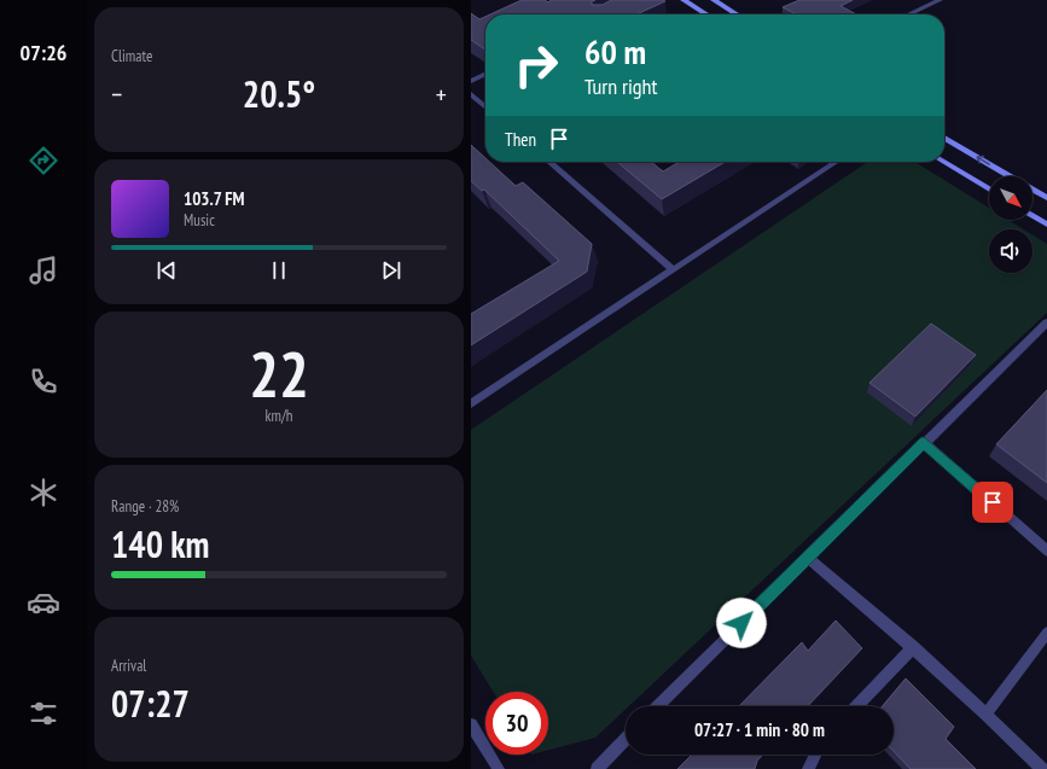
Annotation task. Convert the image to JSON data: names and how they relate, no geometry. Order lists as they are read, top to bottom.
{
  "north": "bottom right",
  "page": {
    "tabs": "07:26",
    "tile": [
      "Climate",
      ["22", "km/h"],
      ["Range · 28%", "140 km"],
      ["Arrival", "07:27"]
    ],
    "turn": ["60 m", "Turn right"],
    "heat": ["−", "20.5°", "+"],
    "then": "Then",
    "song": ["103.7 FM", "Music"],
    "limit": "30",
    "trip": "07:27 · 1 min · 80 m"
  }
}
